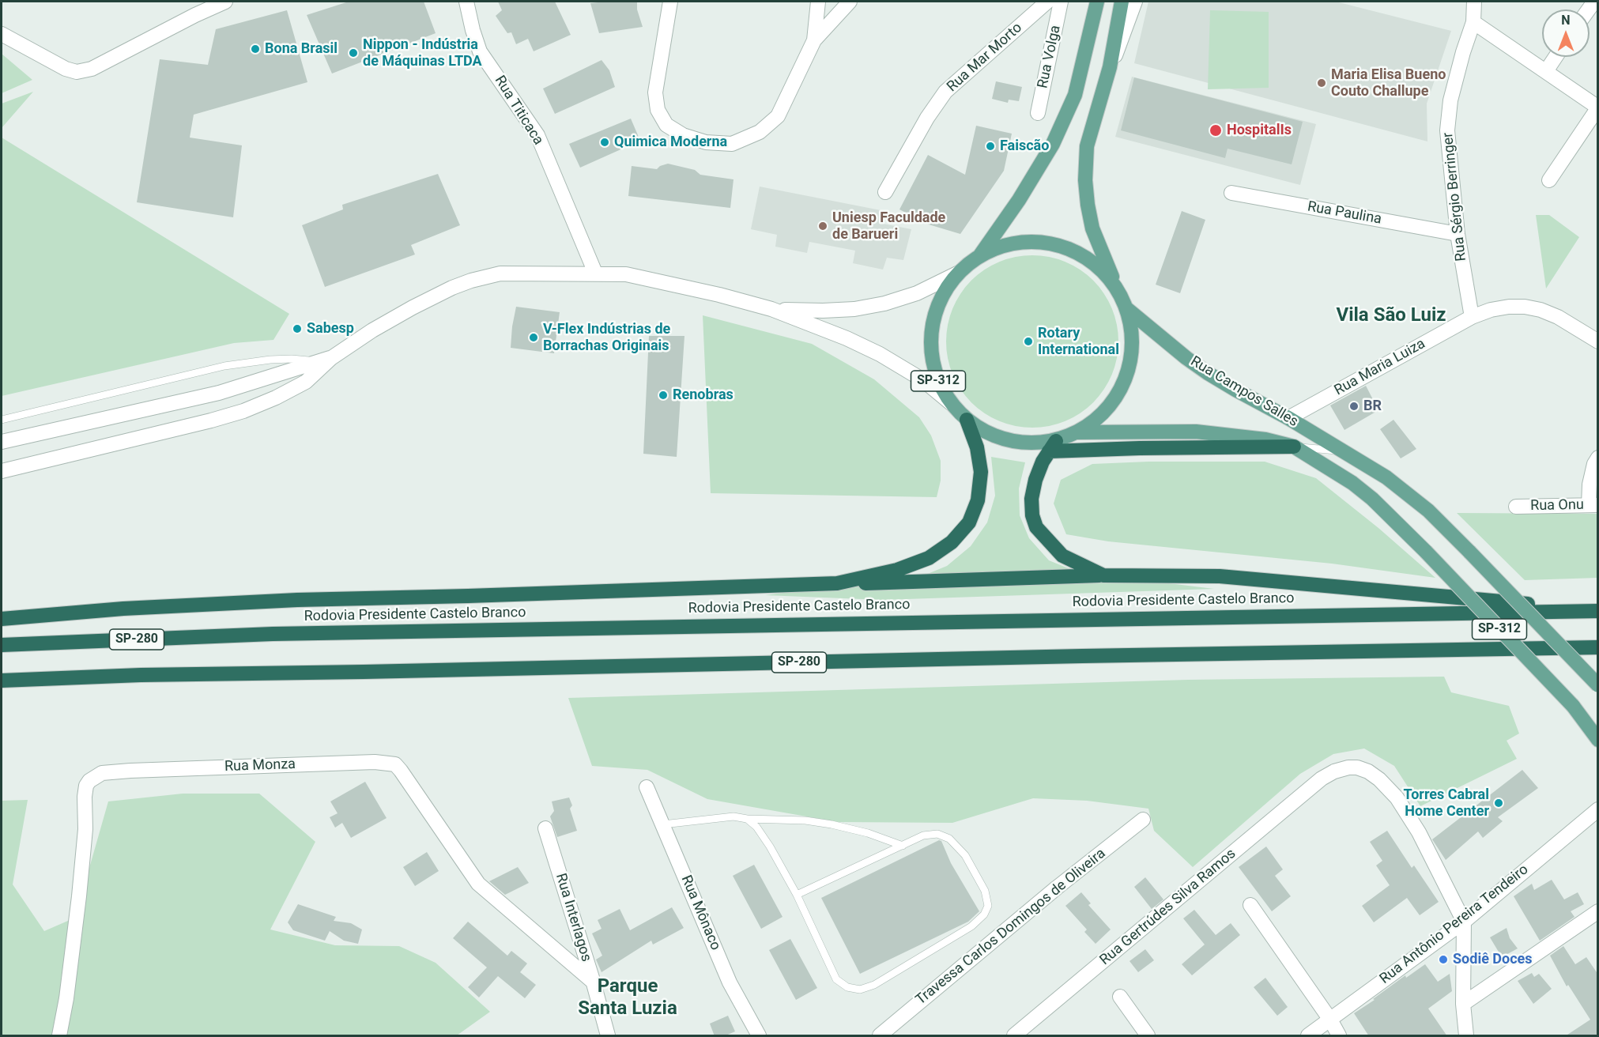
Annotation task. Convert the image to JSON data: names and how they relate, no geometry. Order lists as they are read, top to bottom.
{
  "streets": {
    "highway": ["Rodovia Presidente Castelo Branco", "SP-280"],
    "main road": ["SP-312", "Rua Campos Salles"],
    "street": [
      "Rua Volga",
      "Rua Mar Morto",
      "Rua Titicaca",
      "Rua Sérgio Berringer",
      "Rua Paulina",
      "Rua Maria Luiza",
      "Rua Onu",
      "Rua Monza",
      "Rua Gertrúdes Silva Ramos",
      "Rua Mônaco",
      "Rua Interlagos",
      "Rua Antônio Pereira Tendeiro",
      "Travessa Carlos Domingos de Oliveira"
    ]
  },
  "crossings": [
    ["Rua Sérgio Berringer", "Rua Paulina"],
    ["Rua Sérgio Berringer", "Rua Maria Luiza"],
    ["Rua Maria Luiza", "Rua Campos Salles"],
    ["SP-312", "Rua Campos Salles"],
    ["Rua Monza", "Rua Interlagos"],
    ["Rua Gertrúdes Silva Ramos", "Rua Antônio Pereira Tendeiro"]
  ],
  "districts": ["Vila São Luiz", "Parque Santa Luzia"],
  "places": [
    "Bona Brasil",
    "Nippon - Indústria de Máquinas LTDA",
    "Maria Elisa Bueno Couto Challupe",
    "HospitalIs",
    "Quimica Moderna",
    "Faiscão",
    "Uniesp Faculdade de Barueri",
    "Sabesp",
    "V-Flex Indústrias de Borrachas Originais",
    "Rotary International",
    "Renobras",
    "BR",
    "Torres Cabral Home Center",
    "Sodiê Doces"
  ],
  "north": "top"
}
